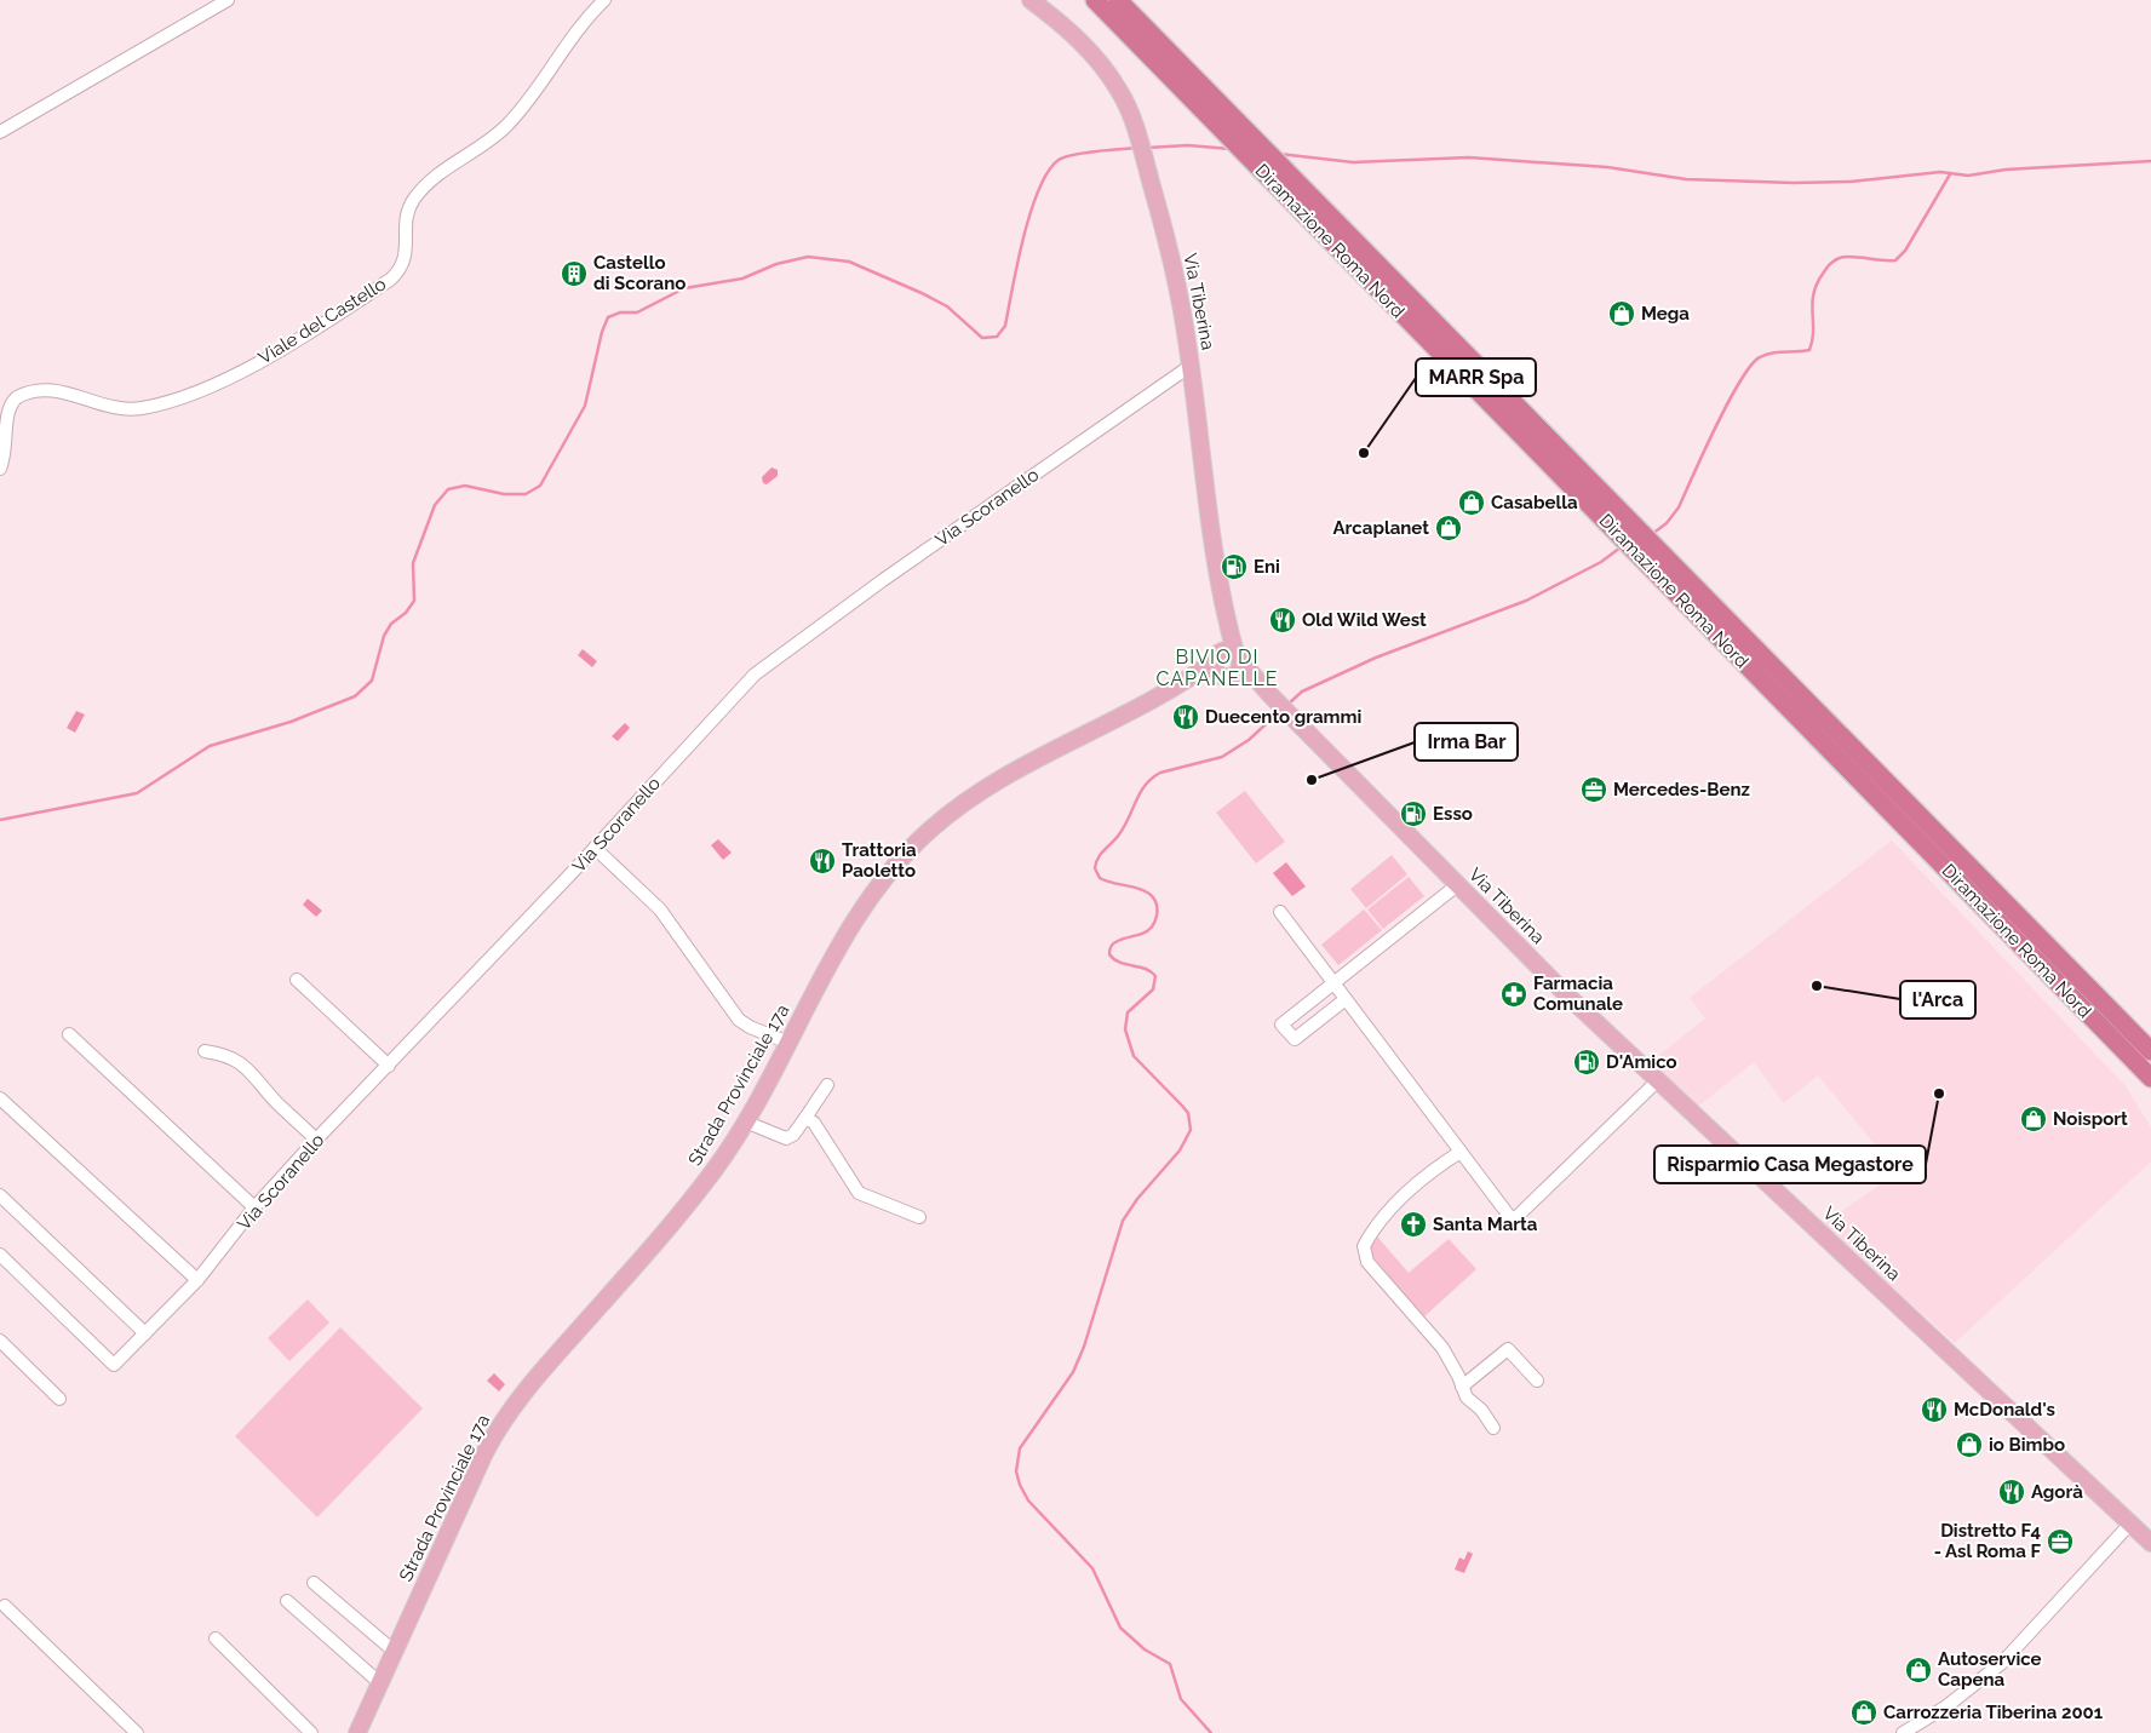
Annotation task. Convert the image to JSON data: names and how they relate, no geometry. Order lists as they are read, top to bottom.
{
  "streets": {
    "highway": ["Diramazione Roma Nord"],
    "main road": ["Via Tiberina", "Strada Provinciale 17a"],
    "street": ["Viale del Castello", "Via Scoranello"]
  },
  "crossings": [
    ["Via Tiberina", "Via Scoranello"],
    ["Via Tiberina", "Strada Provinciale 17a"]
  ],
  "districts": ["BIVIO DI CAPANELLE"],
  "places": {
    "building": ["Castello di Scorano"],
    "shop": [
      "Mega",
      "Casabella",
      "Arcaplanet",
      "Noisport",
      "io Bimbo",
      "Autoservice Capena",
      "Carrozzeria Tiberina 2001"
    ],
    "other": [
      "MARR Spa",
      "Irma Bar",
      "l'Arca",
      "Risparmio Casa Megastore"
    ],
    "fuel station": ["Eni", "Esso", "D'Amico"],
    "restaurant": [
      "Old Wild West",
      "Duecento grammi",
      "Trattoria Paoletto",
      "McDonald's",
      "Agorà"
    ],
    "office": ["Mercedes-Benz", "Distretto F4 - Asl Roma F"],
    "pharmacy": ["Farmacia Comunale"],
    "church": ["Santa Marta"]
  }
}
